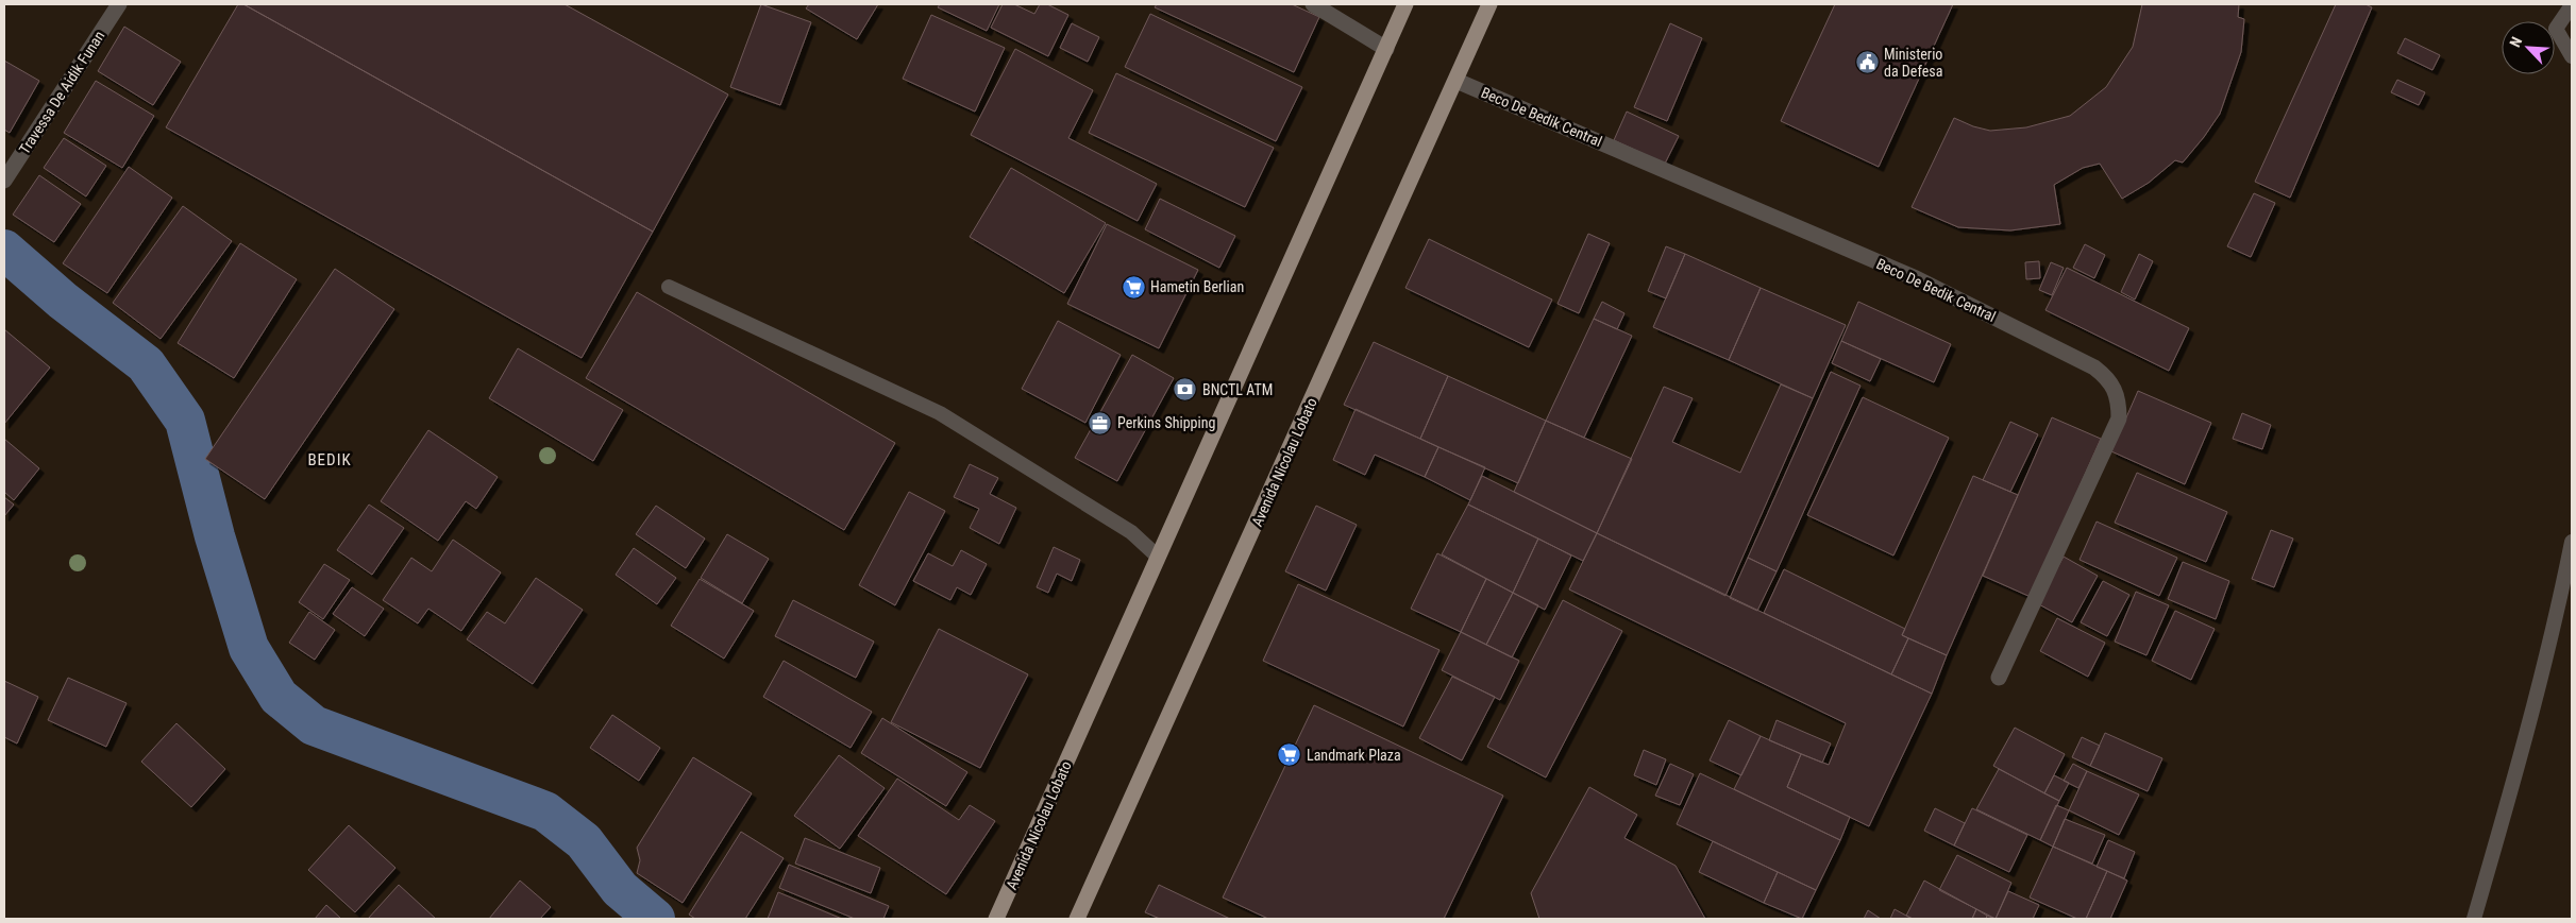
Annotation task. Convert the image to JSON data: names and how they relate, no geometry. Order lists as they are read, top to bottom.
{
  "streets": {
    "main road": ["Avenida Nicolau Lobato"],
    "street": ["Travessa De Aidik Funan", "Beco De Bedik Central"]
  },
  "crossings": [
    ["Beco De Bedik Central", "Avenida Nicolau Lobato"]
  ],
  "districts": ["BEDIK"],
  "places": {
    "public building": ["Ministerio da Defesa"],
    "supermarket": ["Hametin Berlian", "Landmark Plaza"],
    "bank": ["BNCTL ATM"],
    "office": ["Perkins Shipping"]
  },
  "north": "top left"
}
